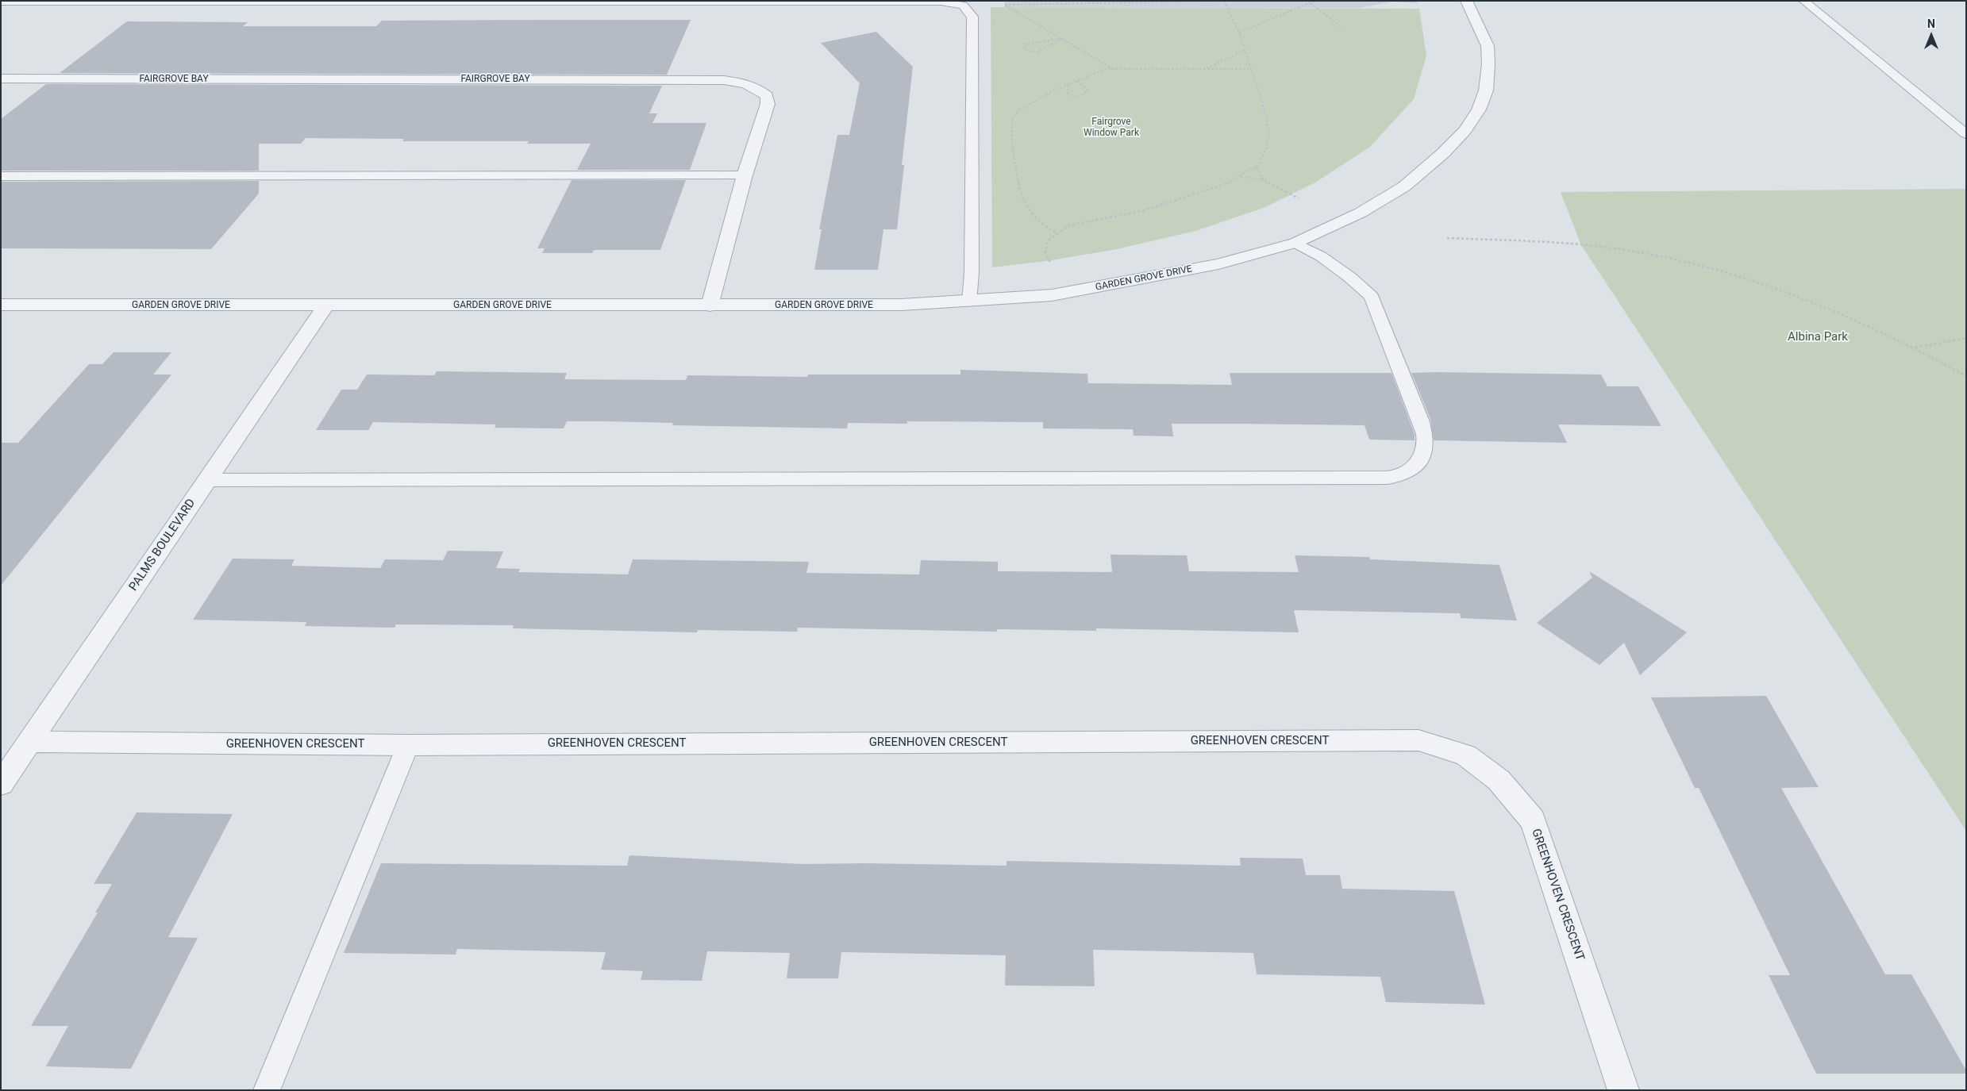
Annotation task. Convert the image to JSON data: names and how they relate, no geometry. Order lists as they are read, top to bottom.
{
  "streets": {
    "street": [
      "FAIRGROVE BAY",
      "GARDEN GROVE DRIVE",
      "PALMS BOULEVARD",
      "GREENHOVEN CRESCENT"
    ]
  },
  "crossings": [
    ["FAIRGROVE BAY", "GARDEN GROVE DRIVE"],
    ["GARDEN GROVE DRIVE", "PALMS BOULEVARD"],
    ["PALMS BOULEVARD", "GREENHOVEN CRESCENT"]
  ],
  "parks": ["Fairgrove Window Park", "Albina Park"],
  "north": "top"
}
